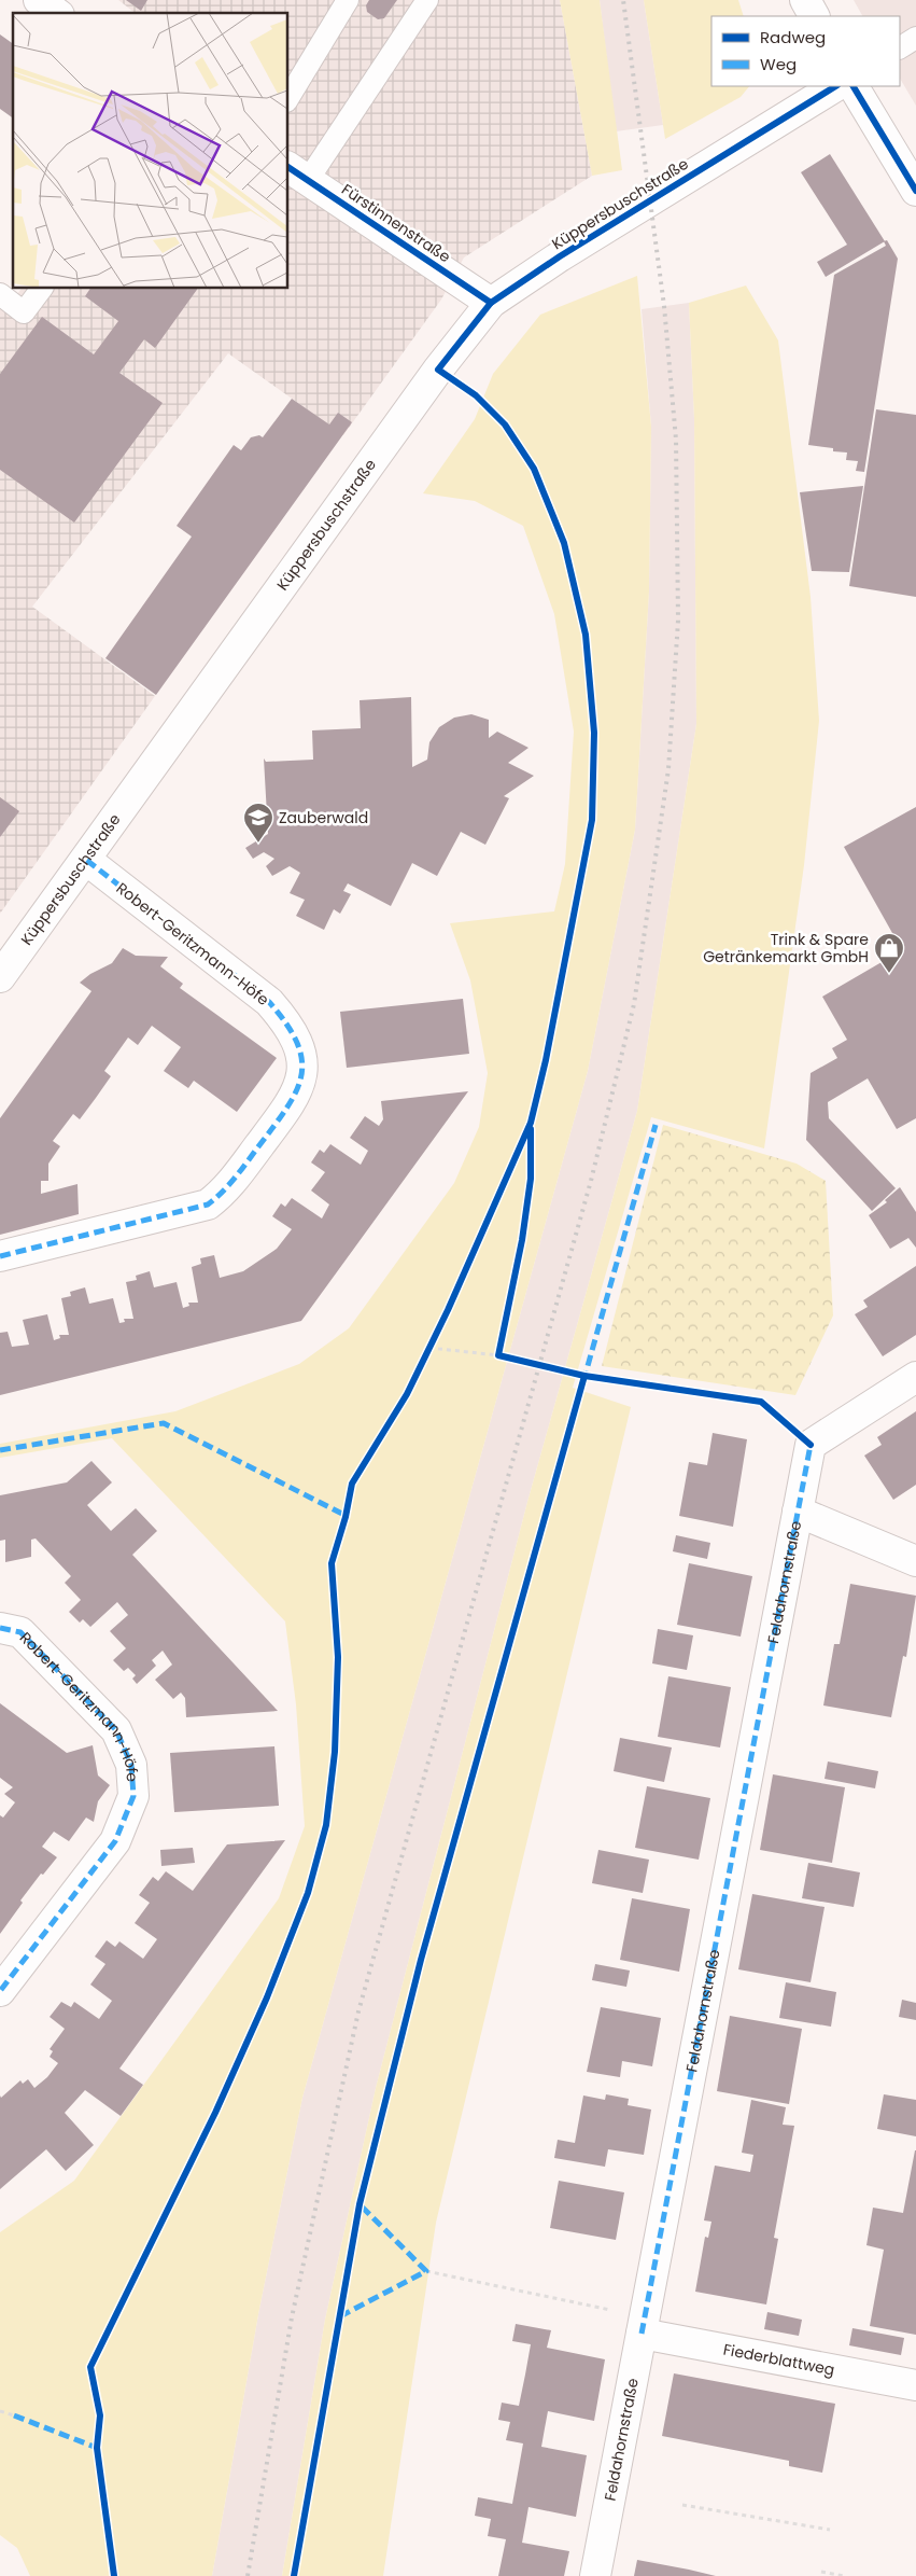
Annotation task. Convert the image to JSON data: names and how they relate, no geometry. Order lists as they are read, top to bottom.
{
  "streets": {
    "street": [
      "Küppersbuschstraße",
      "Fürstinnenstraße",
      "Robert-Geritzmann-Höfe",
      "Feldahornstraße",
      "Fiederblattweg"
    ]
  },
  "crossings": [
    ["Küppersbuschstraße", "Fürstinnenstraße"],
    ["Küppersbuschstraße", "Robert-Geritzmann-Höfe"],
    ["Feldahornstraße", "Fiederblattweg"]
  ],
  "places": {
    "school or university": ["Zauberwald"],
    "shop": ["Trink & Spare Getränkemarkt GmbH"]
  },
  "legend": ["Radweg", "Weg"]
}
